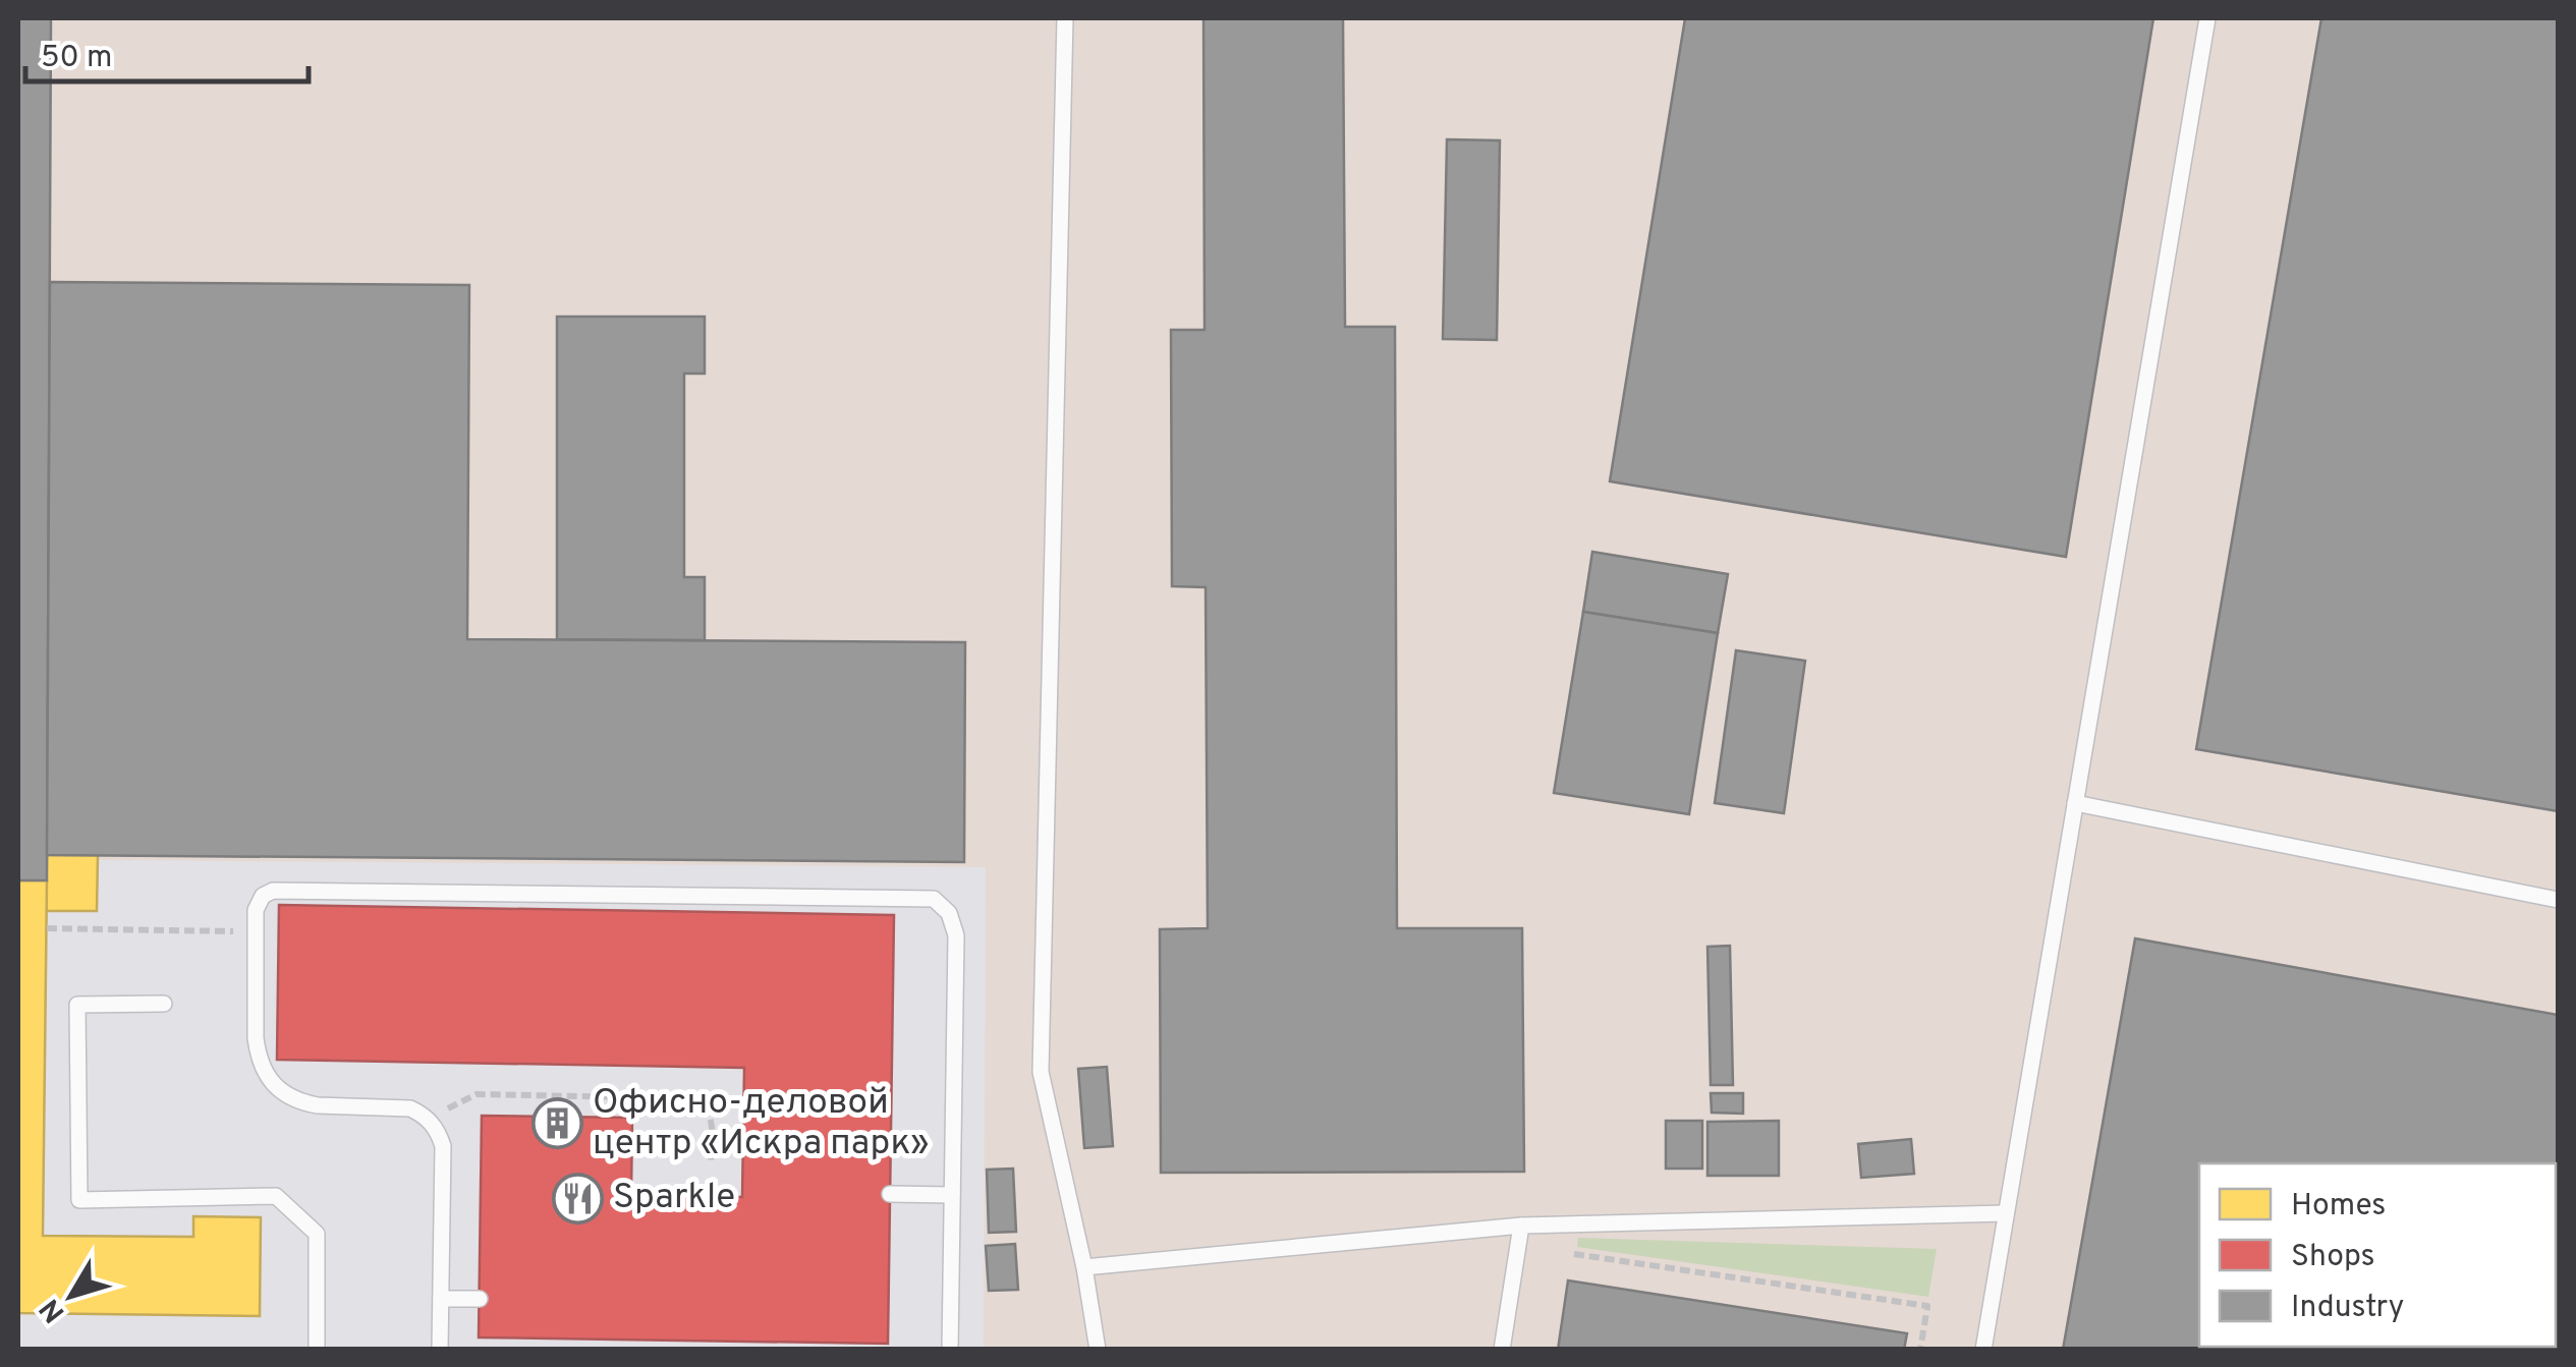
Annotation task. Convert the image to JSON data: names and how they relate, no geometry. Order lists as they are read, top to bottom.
{
  "places": {
    "building": ["Офисно-деловой центр «Искра парк»"],
    "restaurant": ["Sparkle"]
  },
  "legend": ["Homes", "Shops", "Industry"],
  "scale_bar": "50 m",
  "north": "bottom left"
}
